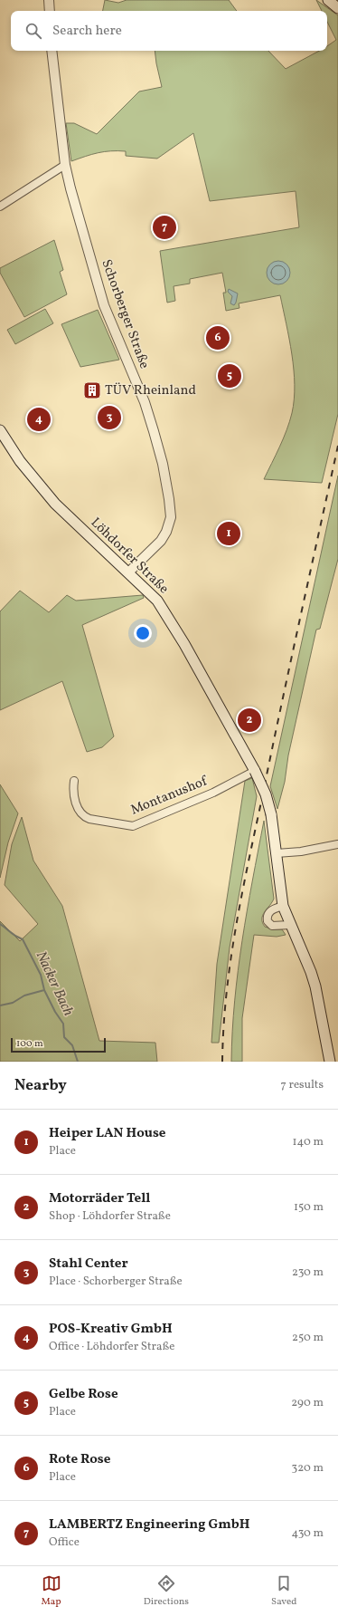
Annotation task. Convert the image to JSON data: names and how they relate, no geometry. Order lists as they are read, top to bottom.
{
  "streets": {
    "main road": ["Löhdorfer Straße"],
    "street": ["Schorberger Straße", "Montanushof"]
  },
  "crossings": [
    ["Schorberger Straße", "Löhdorfer Straße"],
    ["Löhdorfer Straße", "Montanushof"]
  ],
  "water": ["Nacker Bach"],
  "places": {
    "building": ["TÜV Rheinland"]
  },
  "scale_bar": "100 m",
  "page": {
    "search": "Search here",
    "pins": [
      "7",
      "6",
      "5",
      "3",
      "4",
      "1",
      "2"
    ],
    "scale": "100 m",
    "heading": ["Nearby", "7 results"],
    "list": [
      {
        "mark": "1",
        "name": "Heiper LAN House",
        "note": "Place",
        "value": "140 m"
      },
      {
        "mark": "2",
        "name": "Motorräder Tell",
        "note": "Shop · Löhdorfer Straße",
        "value": "150 m"
      },
      {
        "mark": "3",
        "name": "Stahl Center",
        "note": "Place · Schorberger Straße",
        "value": "230 m"
      },
      {
        "mark": "4",
        "name": "POS-Kreativ GmbH",
        "note": "Office · Löhdorfer Straße",
        "value": "250 m"
      },
      {
        "mark": "5",
        "name": "Gelbe Rose",
        "note": "Place",
        "value": "290 m"
      },
      {
        "mark": "6",
        "name": "Rote Rose",
        "note": "Place",
        "value": "320 m"
      },
      {
        "mark": "7",
        "name": "LAMBERTZ Engineering GmbH",
        "note": "Office",
        "value": "430 m"
      }
    ],
    "nav": ["Map", "Directions", "Saved"]
  }
}
